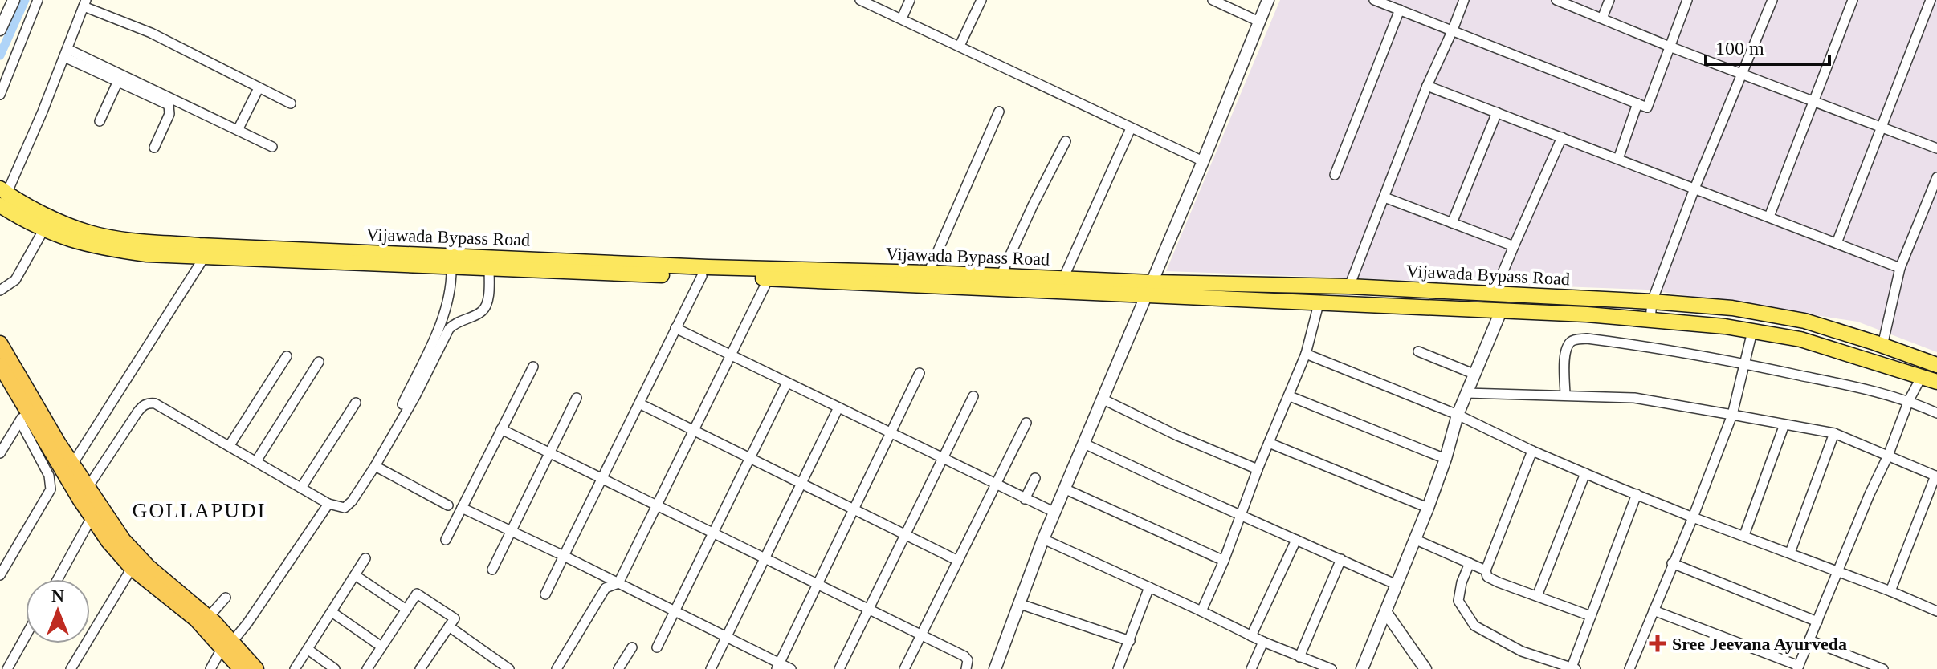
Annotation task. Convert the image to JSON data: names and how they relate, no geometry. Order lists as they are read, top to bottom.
{
  "streets": {
    "main road": ["Vijawada Bypass Road"]
  },
  "districts": ["GOLLAPUDI"],
  "places": {
    "health": ["Sree Jeevana Ayurveda"]
  },
  "scale_bar": "100 m",
  "north": "top"
}
